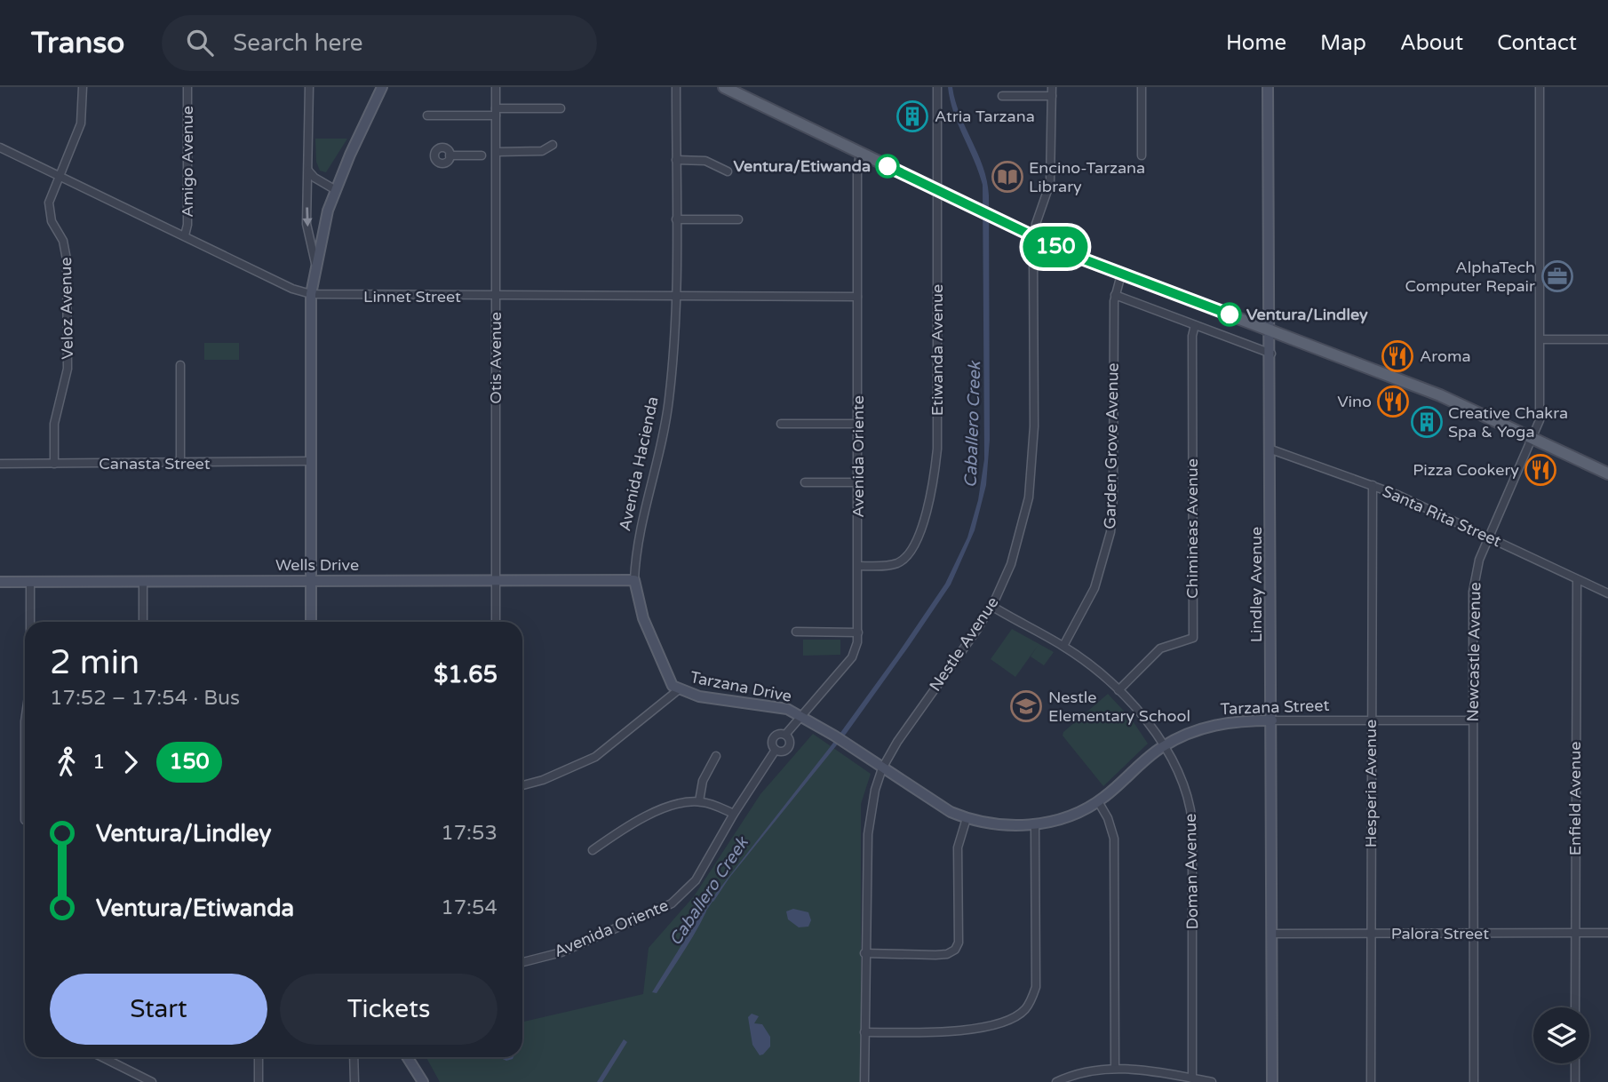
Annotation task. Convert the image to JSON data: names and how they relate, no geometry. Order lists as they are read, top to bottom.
{
  "streets": {
    "street": [
      "Amigo Avenue",
      "Linnet Street",
      "Veloz Avenue",
      "Etiwanda Avenue",
      "Otis Avenue",
      "Garden Grove Avenue",
      "Avenida Oriente",
      "Canasta Street",
      "Avenida Hacienda",
      "Santa Rita Street",
      "Chimineas Avenue",
      "Wells Drive",
      "Lindley Avenue",
      "Nestle Avenue",
      "Newcastle Avenue",
      "Tarzana Drive",
      "Tarzana Street",
      "Hesperia Avenue",
      "Enfield Avenue",
      "Doman Avenue",
      "Palora Street"
    ]
  },
  "crossings": [
    ["Amigo Avenue", "Linnet Street"],
    ["Linnet Street", "Veloz Avenue"],
    ["Linnet Street", "Otis Avenue"],
    ["Linnet Street", "Avenida Oriente"],
    ["Linnet Street", "Avenida Hacienda"],
    ["Veloz Avenue", "Canasta Street"],
    ["Etiwanda Avenue", "Avenida Oriente"],
    ["Otis Avenue", "Wells Drive"],
    ["Garden Grove Avenue", "Doman Avenue"],
    ["Avenida Oriente", "Tarzana Drive"],
    ["Avenida Hacienda", "Wells Drive"],
    ["Avenida Hacienda", "Tarzana Drive"],
    ["Santa Rita Street", "Lindley Avenue"],
    ["Santa Rita Street", "Newcastle Avenue"],
    ["Santa Rita Street", "Hesperia Avenue"],
    ["Santa Rita Street", "Enfield Avenue"],
    ["Chimineas Avenue", "Doman Avenue"],
    ["Lindley Avenue", "Tarzana Street"],
    ["Lindley Avenue", "Palora Street"],
    ["Nestle Avenue", "Tarzana Street"],
    ["Nestle Avenue", "Doman Avenue"],
    ["Newcastle Avenue", "Tarzana Street"],
    ["Newcastle Avenue", "Palora Street"],
    ["Tarzana Drive", "Tarzana Street"],
    ["Tarzana Street", "Hesperia Avenue"],
    ["Tarzana Street", "Doman Avenue"],
    ["Hesperia Avenue", "Palora Street"],
    ["Enfield Avenue", "Palora Street"]
  ],
  "water": ["Caballero Creek"],
  "places": {
    "building": ["Atria Tarzana", "Creative Chakra Spa & Yoga"],
    "other": ["Ventura/Etiwanda", "Ventura/Lindley"],
    "library": ["Encino-Tarzana Library"],
    "office": ["AlphaTech Computer Repair"],
    "restaurant": ["Aroma", "Vino", "Pizza Cookery"],
    "school or university": ["Nestle Elementary School"]
  },
  "lines": ["bus line 150"],
  "page": {
    "header": "Transo",
    "search": "Search here",
    "nav": [
      "Home",
      "Map",
      "About",
      "Contact"
    ],
    "on_map": "150",
    "heading": ["2 min", "17:52 – 17:54 · Bus", "$1.65"],
    "legs": ["1", "150"],
    "list": [
      {
        "name": "Ventura/Lindley",
        "value": "17:53"
      },
      {
        "name": "Ventura/Etiwanda",
        "value": "17:54"
      }
    ],
    "buttons": ["Start", "Tickets"]
  }
}
